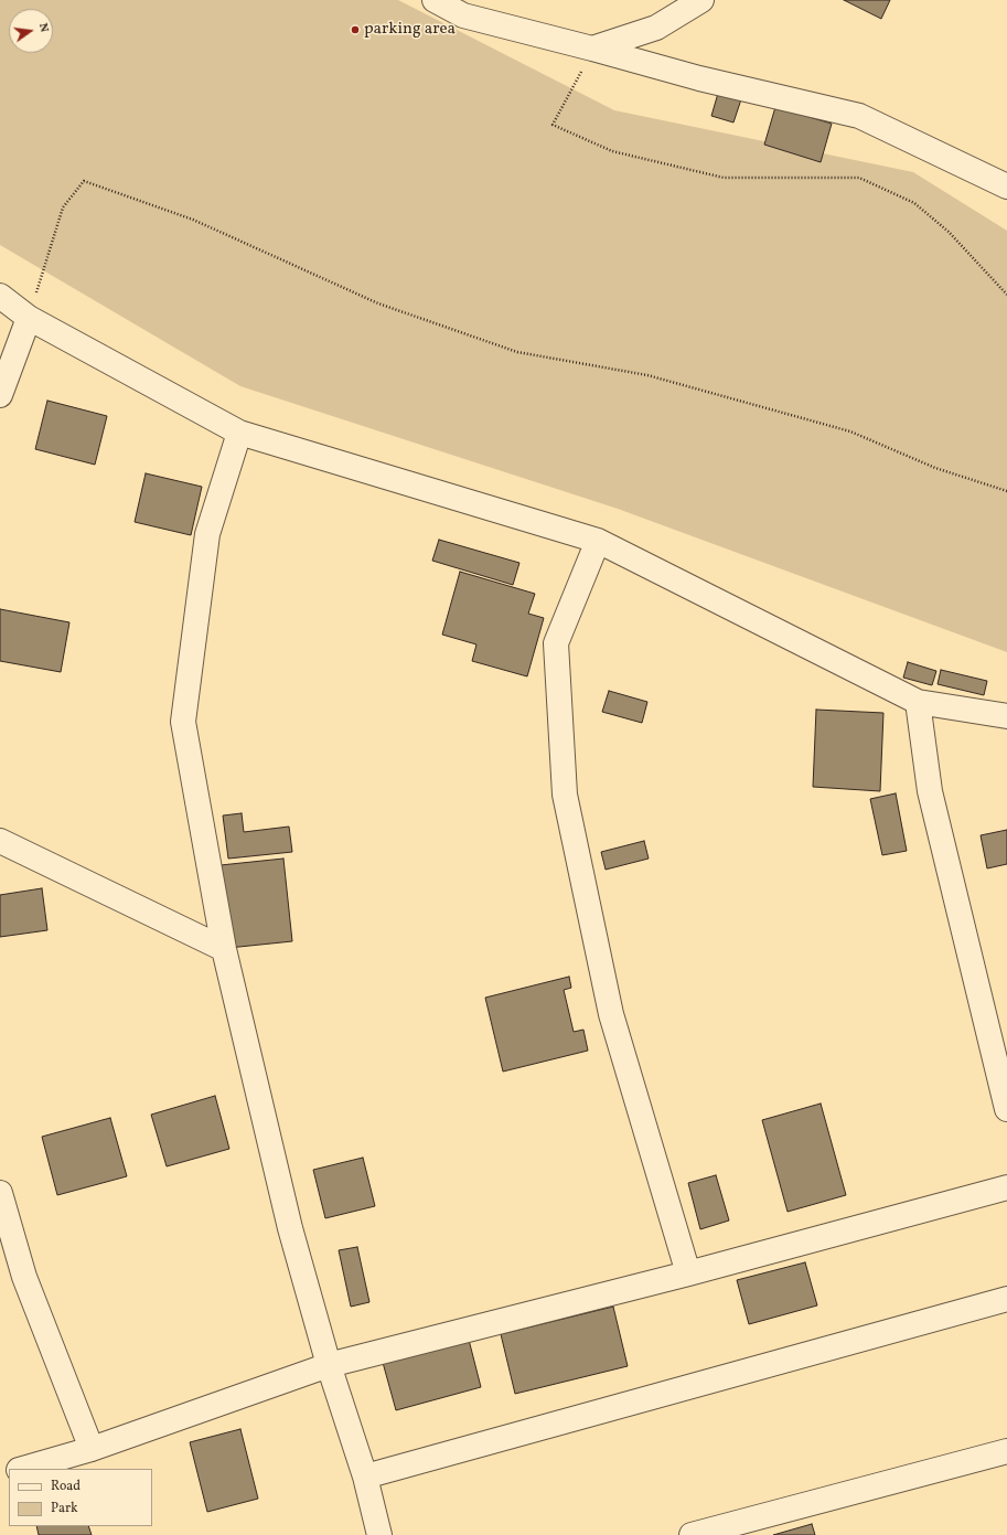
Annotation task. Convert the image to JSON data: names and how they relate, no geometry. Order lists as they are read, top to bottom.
{
  "places": ["parking area"],
  "legend": ["Road", "Park"],
  "north": "right"
}
